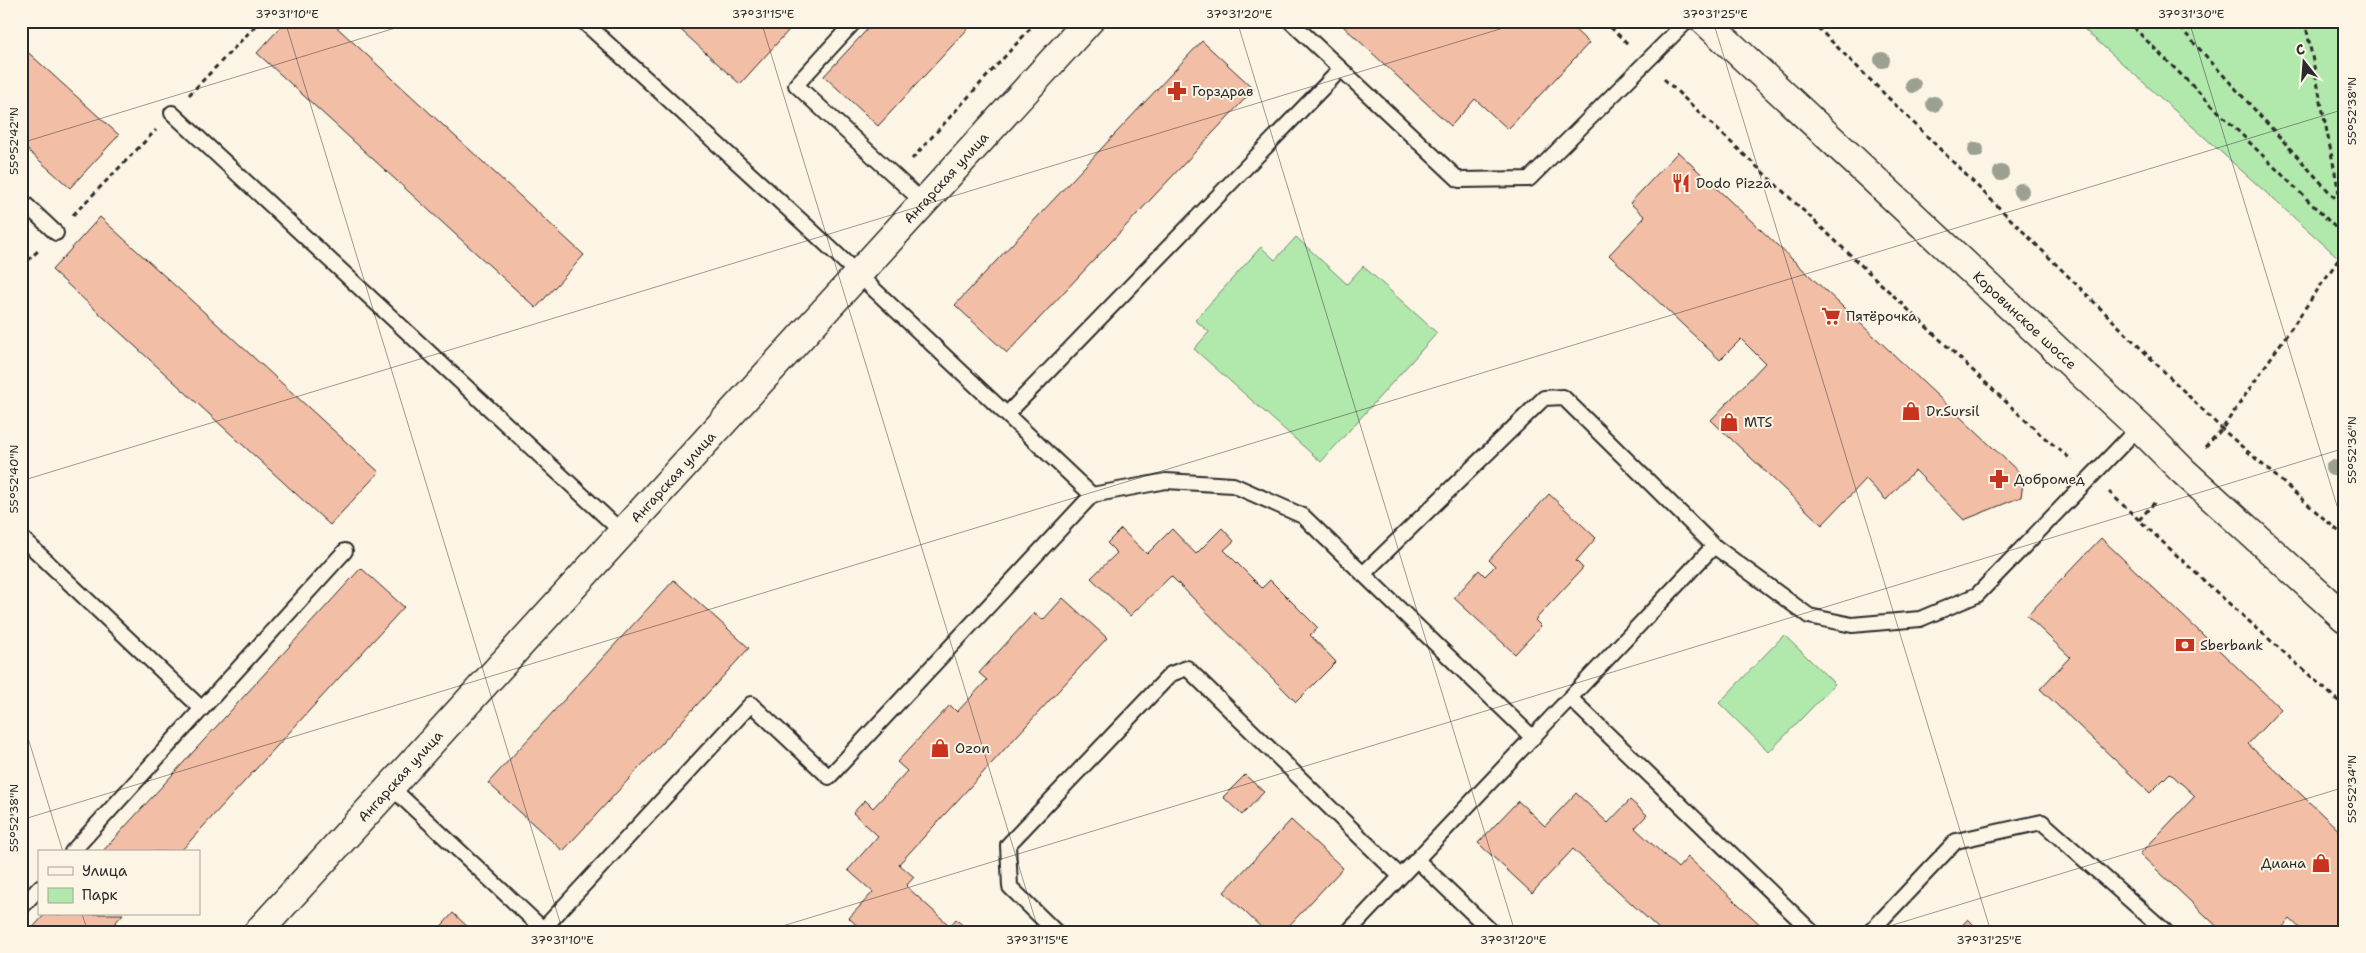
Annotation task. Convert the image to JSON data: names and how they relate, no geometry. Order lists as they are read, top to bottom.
{
  "streets": {
    "street": ["Ангарская улица", "Коровинское шоссе"]
  },
  "places": {
    "pharmacy": ["Горздрав", "Добромед"],
    "restaurant": ["Dodo Pizza"],
    "supermarket": ["Пятёрочка"],
    "shop": [
      "Dr.Sursil",
      "MTS",
      "Ozon",
      "Диана"
    ],
    "bank": ["Sberbank"]
  },
  "legend": ["Улица", "Парк"],
  "north": "top",
  "coordinates": [
    "37°31'10\"E",
    "37°31'15\"E",
    "37°31'20\"E",
    "37°31'25\"E",
    "37°31'30\"E",
    "55°52'38\"N",
    "55°52'42\"N",
    "55°52'36\"N",
    "55°52'40\"N",
    "55°52'34\"N"
  ]
}
